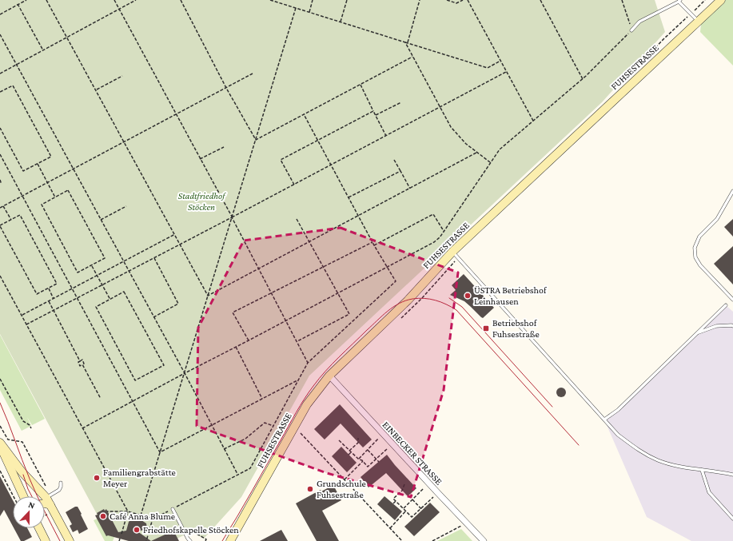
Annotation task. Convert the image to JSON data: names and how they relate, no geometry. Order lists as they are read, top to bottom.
{
  "streets": {
    "street": ["FUHSESTRASSE", "EINBECKER STRASSE"]
  },
  "crossings": [
    ["FUHSESTRASSE", "EINBECKER STRASSE"]
  ],
  "parks": ["Stadtfriedhof Stöcken"],
  "places": {
    "other": [
      "ÜSTRA Betriebshof Leinhausen",
      "Familiengrabstätte Meyer",
      "Grundschule Fuhsestraße",
      "Café Anna Blume",
      "Friedhofskapelle Stöcken"
    ],
    "transit": ["Betriebshof Fuhsestraße"]
  },
  "north": "top"
}
